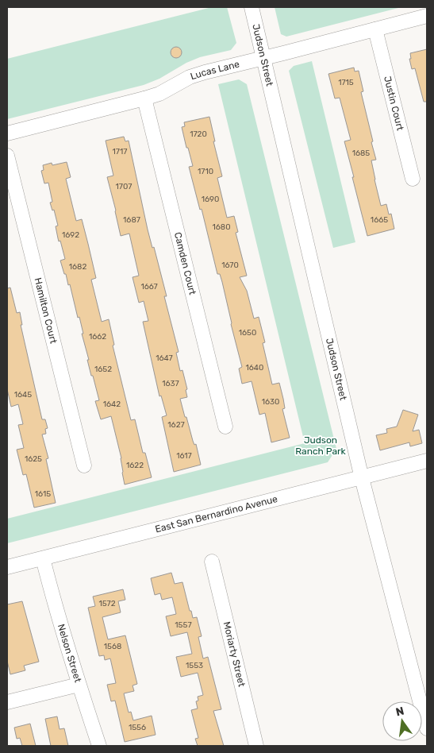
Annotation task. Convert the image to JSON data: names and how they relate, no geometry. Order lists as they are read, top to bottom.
{
  "streets": {
    "street": [
      "Judson Street",
      "Lucas Lane",
      "Justin Court",
      "Camden Court",
      "Hamilton Court",
      "East San Bernardino Avenue",
      "Nelson Street",
      "Moriarty Street"
    ]
  },
  "crossings": [
    ["Judson Street", "Lucas Lane"],
    ["Judson Street", "East San Bernardino Avenue"],
    ["Lucas Lane", "Justin Court"],
    ["Lucas Lane", "Camden Court"],
    ["East San Bernardino Avenue", "Nelson Street"]
  ],
  "parks": ["Judson Ranch Park"],
  "house_numbers": [
    "1715",
    "1720",
    "1717",
    "1685",
    "1710",
    "1707",
    "1690",
    "1687",
    "1665",
    "1680",
    "1692",
    "1670",
    "1682",
    "1667",
    "1650",
    "1662",
    "1647",
    "1640",
    "1652",
    "1637",
    "1645",
    "1630",
    "1642",
    "1627",
    "1617",
    "1625",
    "1622",
    "1615",
    "1572",
    "1557",
    "1568",
    "1553",
    "1556"
  ],
  "north": "top"
}
